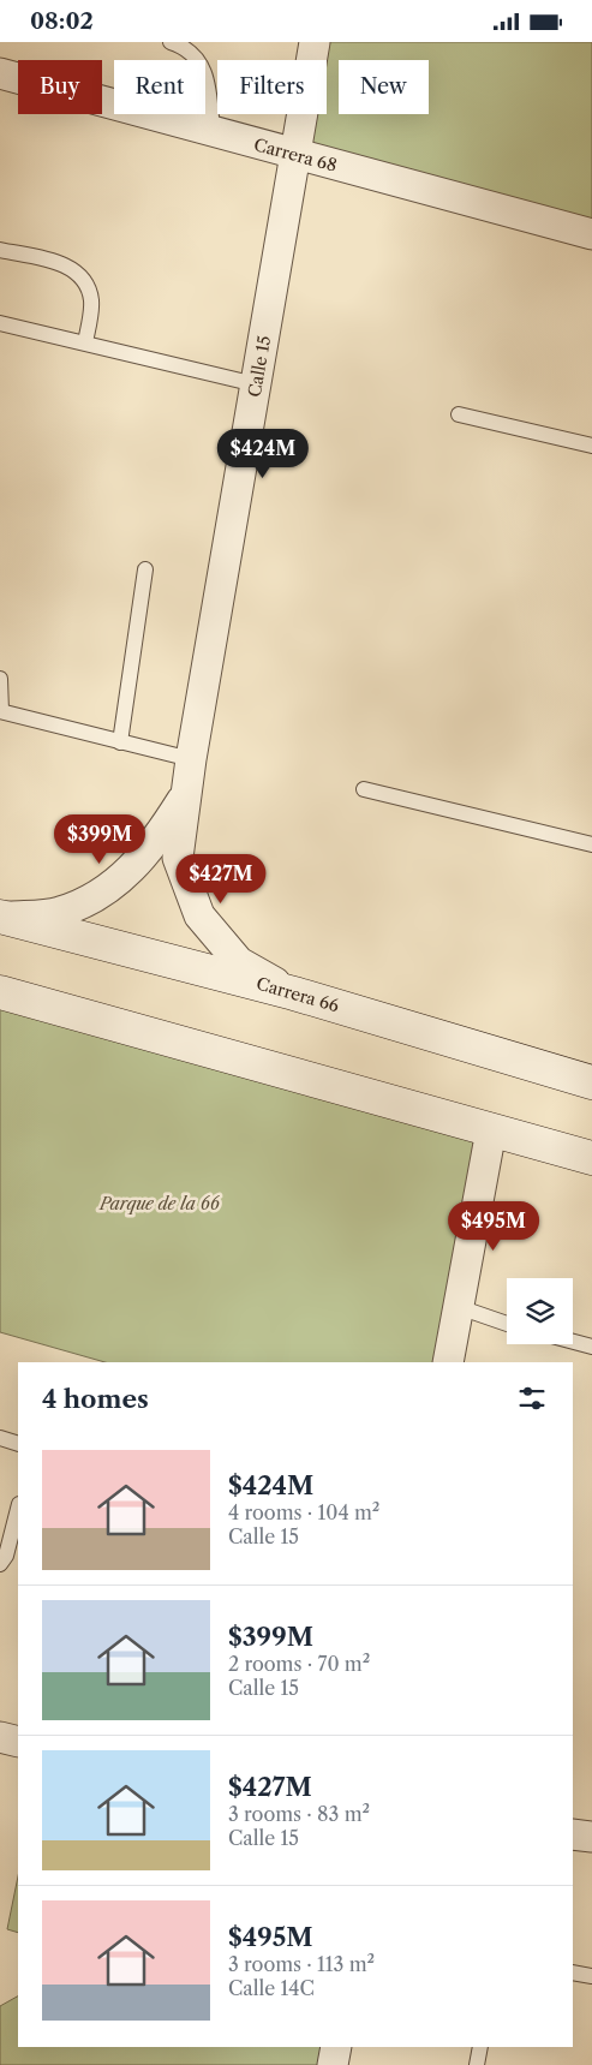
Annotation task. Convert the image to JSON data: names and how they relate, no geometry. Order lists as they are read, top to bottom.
{
  "streets": {
    "main road": ["Carrera 66"],
    "street": ["Carrera 68", "Calle 15"]
  },
  "crossings": [
    ["Carrera 68", "Calle 15"],
    ["Calle 15", "Carrera 66"]
  ],
  "parks": ["Parque de la 66"],
  "page": {
    "status": "08:02",
    "chip": [
      "Buy",
      "Rent",
      "Filters",
      "New"
    ],
    "price": [
      "$424M",
      "$399M",
      "$427M",
      "$495M"
    ],
    "heading": "4 homes",
    "list": [
      {
        "name": "$424M",
        "note": "4 rooms · 104 m² · Calle 15"
      },
      {
        "name": "$399M",
        "note": "2 rooms · 70 m² · Calle 15"
      },
      {
        "name": "$427M",
        "note": "3 rooms · 83 m² · Calle 15"
      },
      {
        "name": "$495M",
        "note": "3 rooms · 113 m² · Calle 14C"
      }
    ]
  }
}
